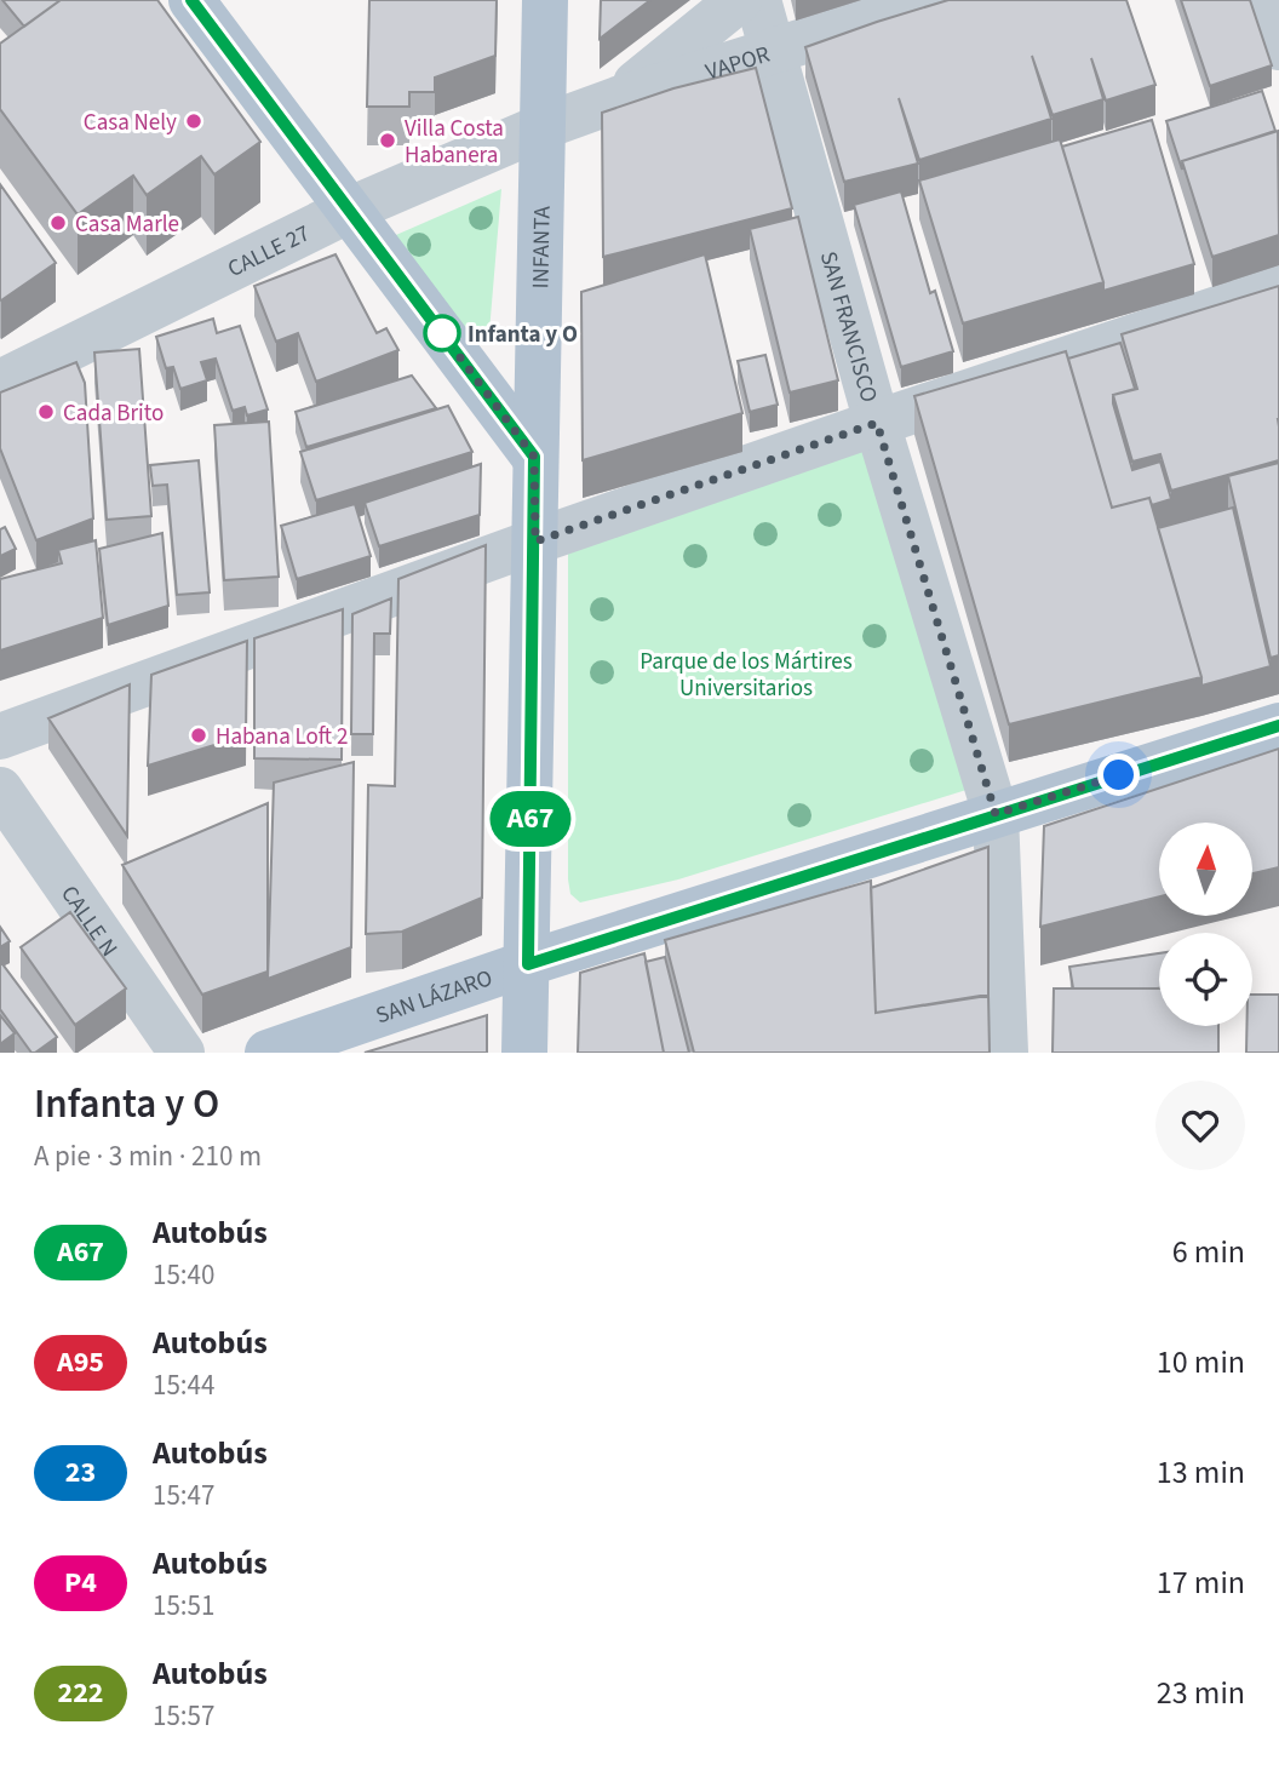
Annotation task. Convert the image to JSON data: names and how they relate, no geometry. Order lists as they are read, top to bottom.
{
  "streets": {
    "main road": ["INFANTA", "SAN LÁZARO"],
    "street": [
      "VAPOR",
      "CALLE 27",
      "SAN FRANCISCO",
      "CALLE N"
    ]
  },
  "crossings": [
    ["VAPOR", "INFANTA"],
    ["VAPOR", "CALLE 27"],
    ["VAPOR", "SAN FRANCISCO"],
    ["INFANTA", "CALLE 27"],
    ["INFANTA", "SAN LÁZARO"],
    ["SAN FRANCISCO", "SAN LÁZARO"]
  ],
  "parks": ["Parque de los Mártires Universitarios"],
  "places": [
    "Casa Nely",
    "Villa Costa Habanera",
    "Casa Marle",
    "Infanta y O",
    "Cada Brito",
    "Habana Loft 2"
  ],
  "lines": ["bus line A67"],
  "north": "top",
  "page": {
    "on_map": "A67",
    "heading": ["Infanta y O", "A pie · 3 min · 210 m"],
    "list": [
      {
        "mark": "A67",
        "name": "Autobús",
        "note": "15:40",
        "value": "6 min"
      },
      {
        "mark": "A95",
        "name": "Autobús",
        "note": "15:44",
        "value": "10 min"
      },
      {
        "mark": "23",
        "name": "Autobús",
        "note": "15:47",
        "value": "13 min"
      },
      {
        "mark": "P4",
        "name": "Autobús",
        "note": "15:51",
        "value": "17 min"
      },
      {
        "mark": "222",
        "name": "Autobús",
        "note": "15:57",
        "value": "23 min"
      }
    ]
  }
}
